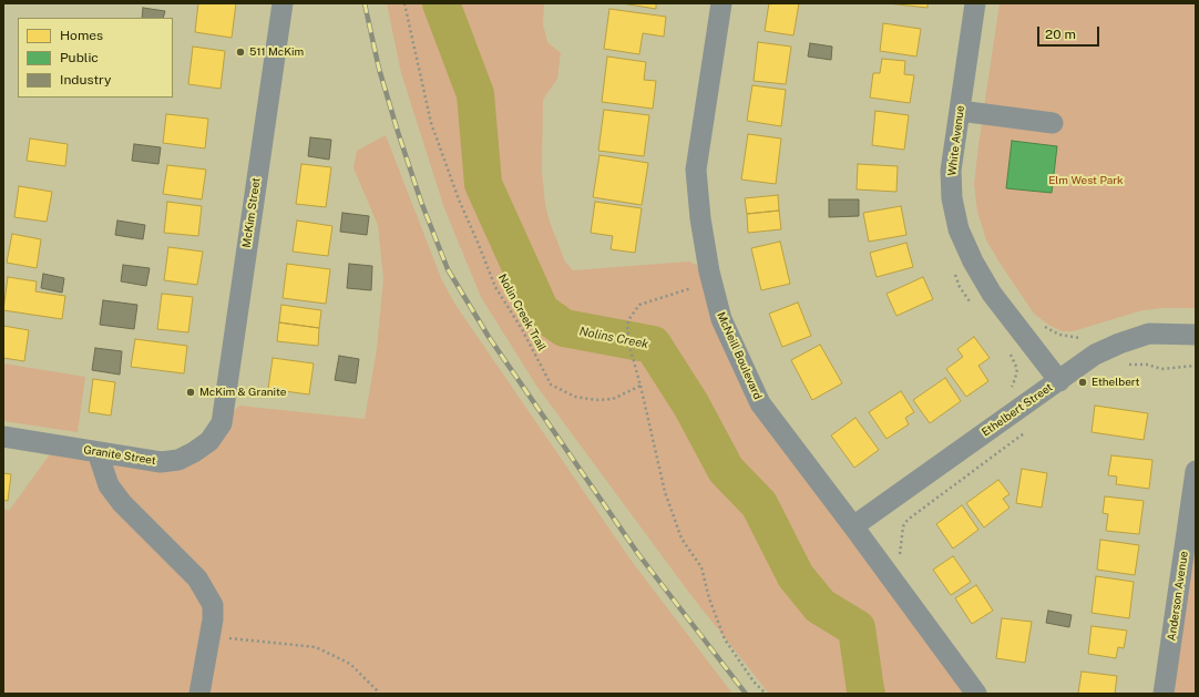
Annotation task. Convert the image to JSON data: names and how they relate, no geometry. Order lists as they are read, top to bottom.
{
  "streets": {
    "street": [
      "White Avenue",
      "McKim Street",
      "McNeill Boulevard",
      "Ethelbert Street",
      "Granite Street",
      "Anderson Avenue"
    ],
    "path": ["Nolin Creek Trail"]
  },
  "crossings": [
    ["White Avenue", "Ethelbert Street"],
    ["McKim Street", "Granite Street"],
    ["McNeill Boulevard", "Ethelbert Street"]
  ],
  "water": ["Nolins Creek"],
  "parks": ["Elm West Park"],
  "places": ["511 McKim", "Ethelbert", "McKim & Granite"],
  "legend": ["Homes", "Public", "Industry"],
  "scale_bar": "20 m"
}
